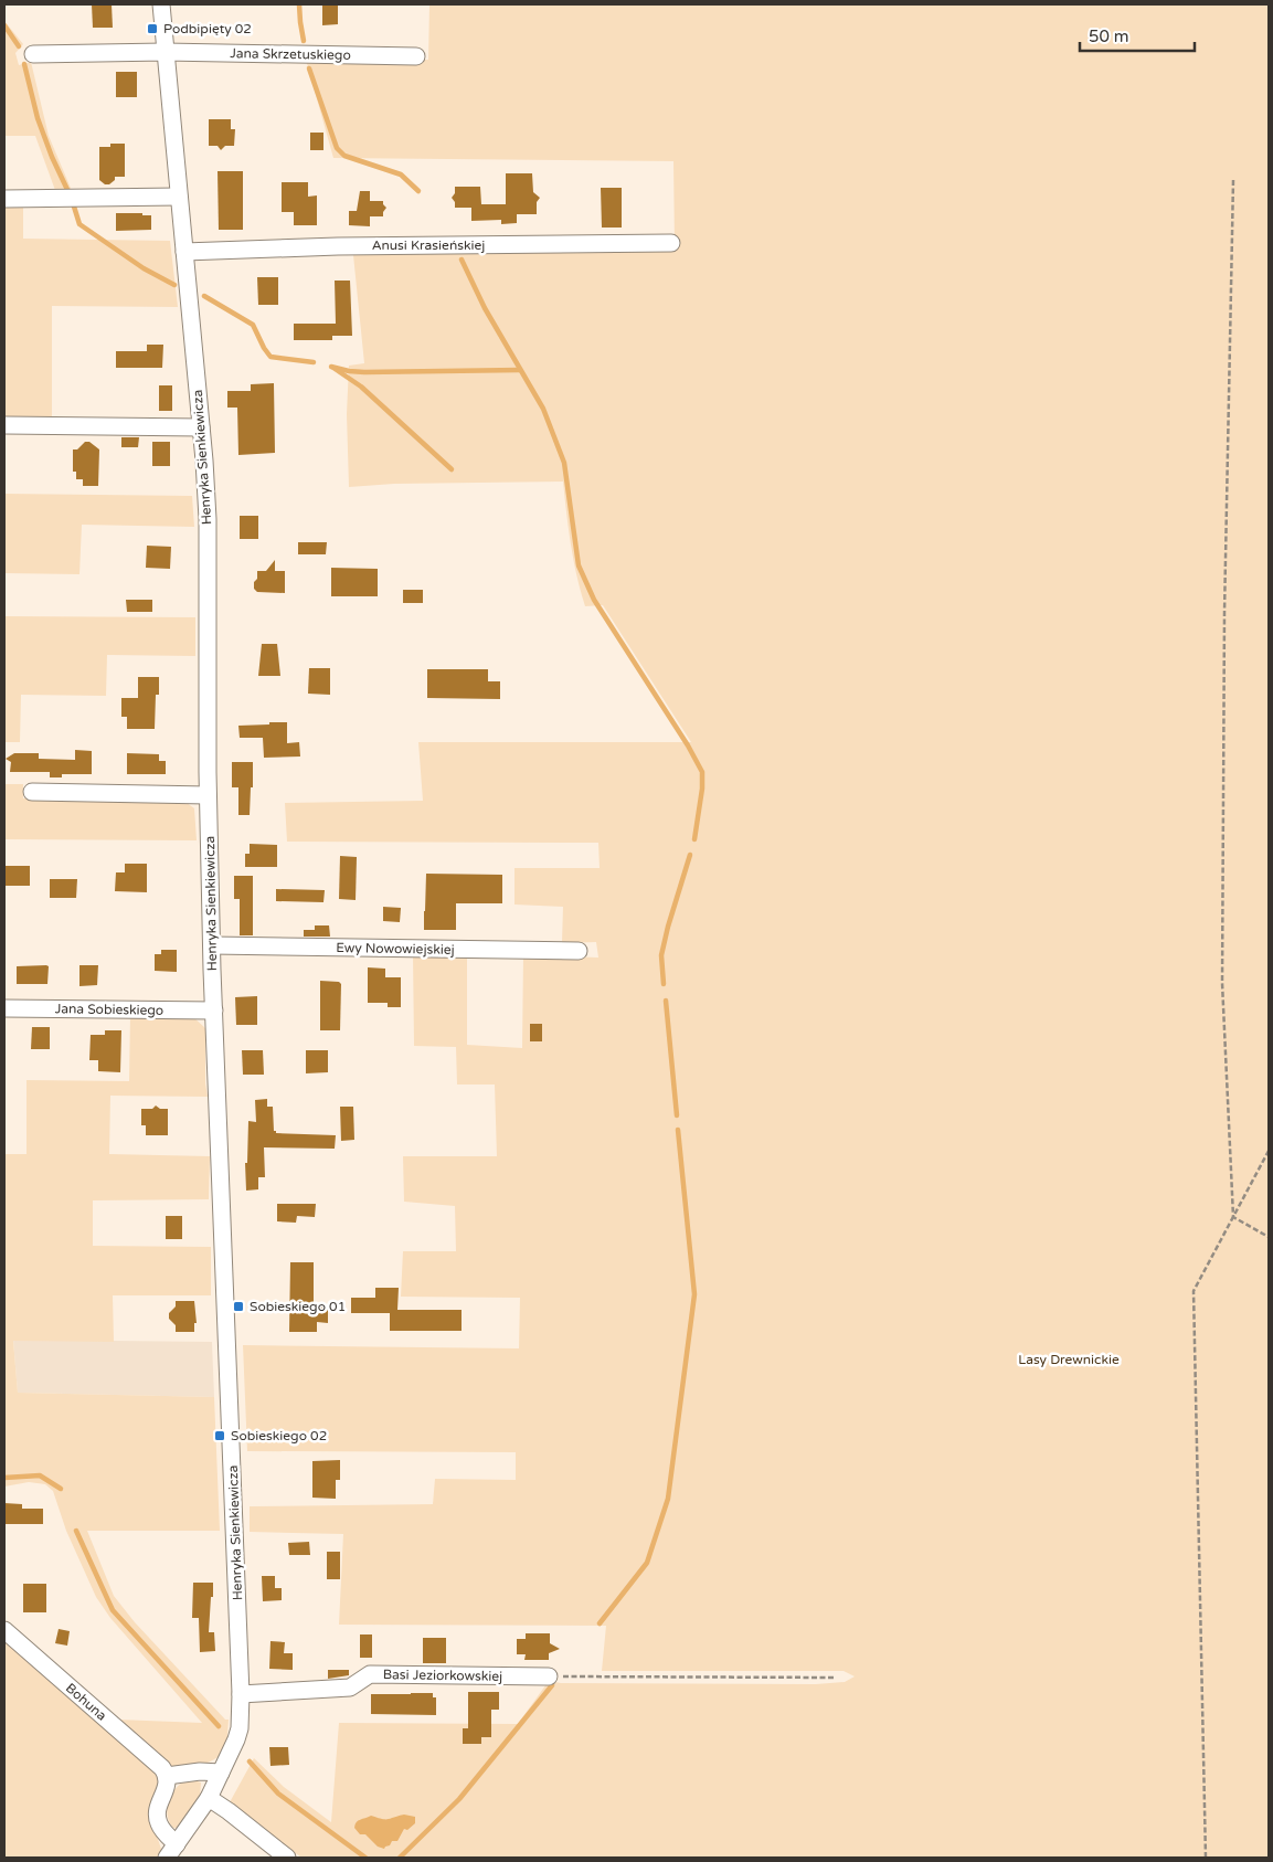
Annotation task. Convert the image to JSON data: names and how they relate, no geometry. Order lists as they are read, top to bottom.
{
  "streets": {
    "street": [
      "Jana Skrzetuskiego",
      "Anusi Krasieńskiej",
      "Henryka Sienkiewicza",
      "Ewy Nowowiejskiej",
      "Jana Sobieskiego",
      "Basi Jeziorkowskiej",
      "Bohuna"
    ]
  },
  "crossings": [
    ["Jana Skrzetuskiego", "Henryka Sienkiewicza"],
    ["Anusi Krasieńskiej", "Henryka Sienkiewicza"],
    ["Henryka Sienkiewicza", "Ewy Nowowiejskiej"],
    ["Henryka Sienkiewicza", "Jana Sobieskiego"],
    ["Henryka Sienkiewicza", "Basi Jeziorkowskiej"]
  ],
  "parks": ["Lasy Drewnickie"],
  "places": {
    "transit": ["Podbipięty 02", "Sobieskiego 01", "Sobieskiego 02"]
  },
  "scale_bar": "50 m"
}
